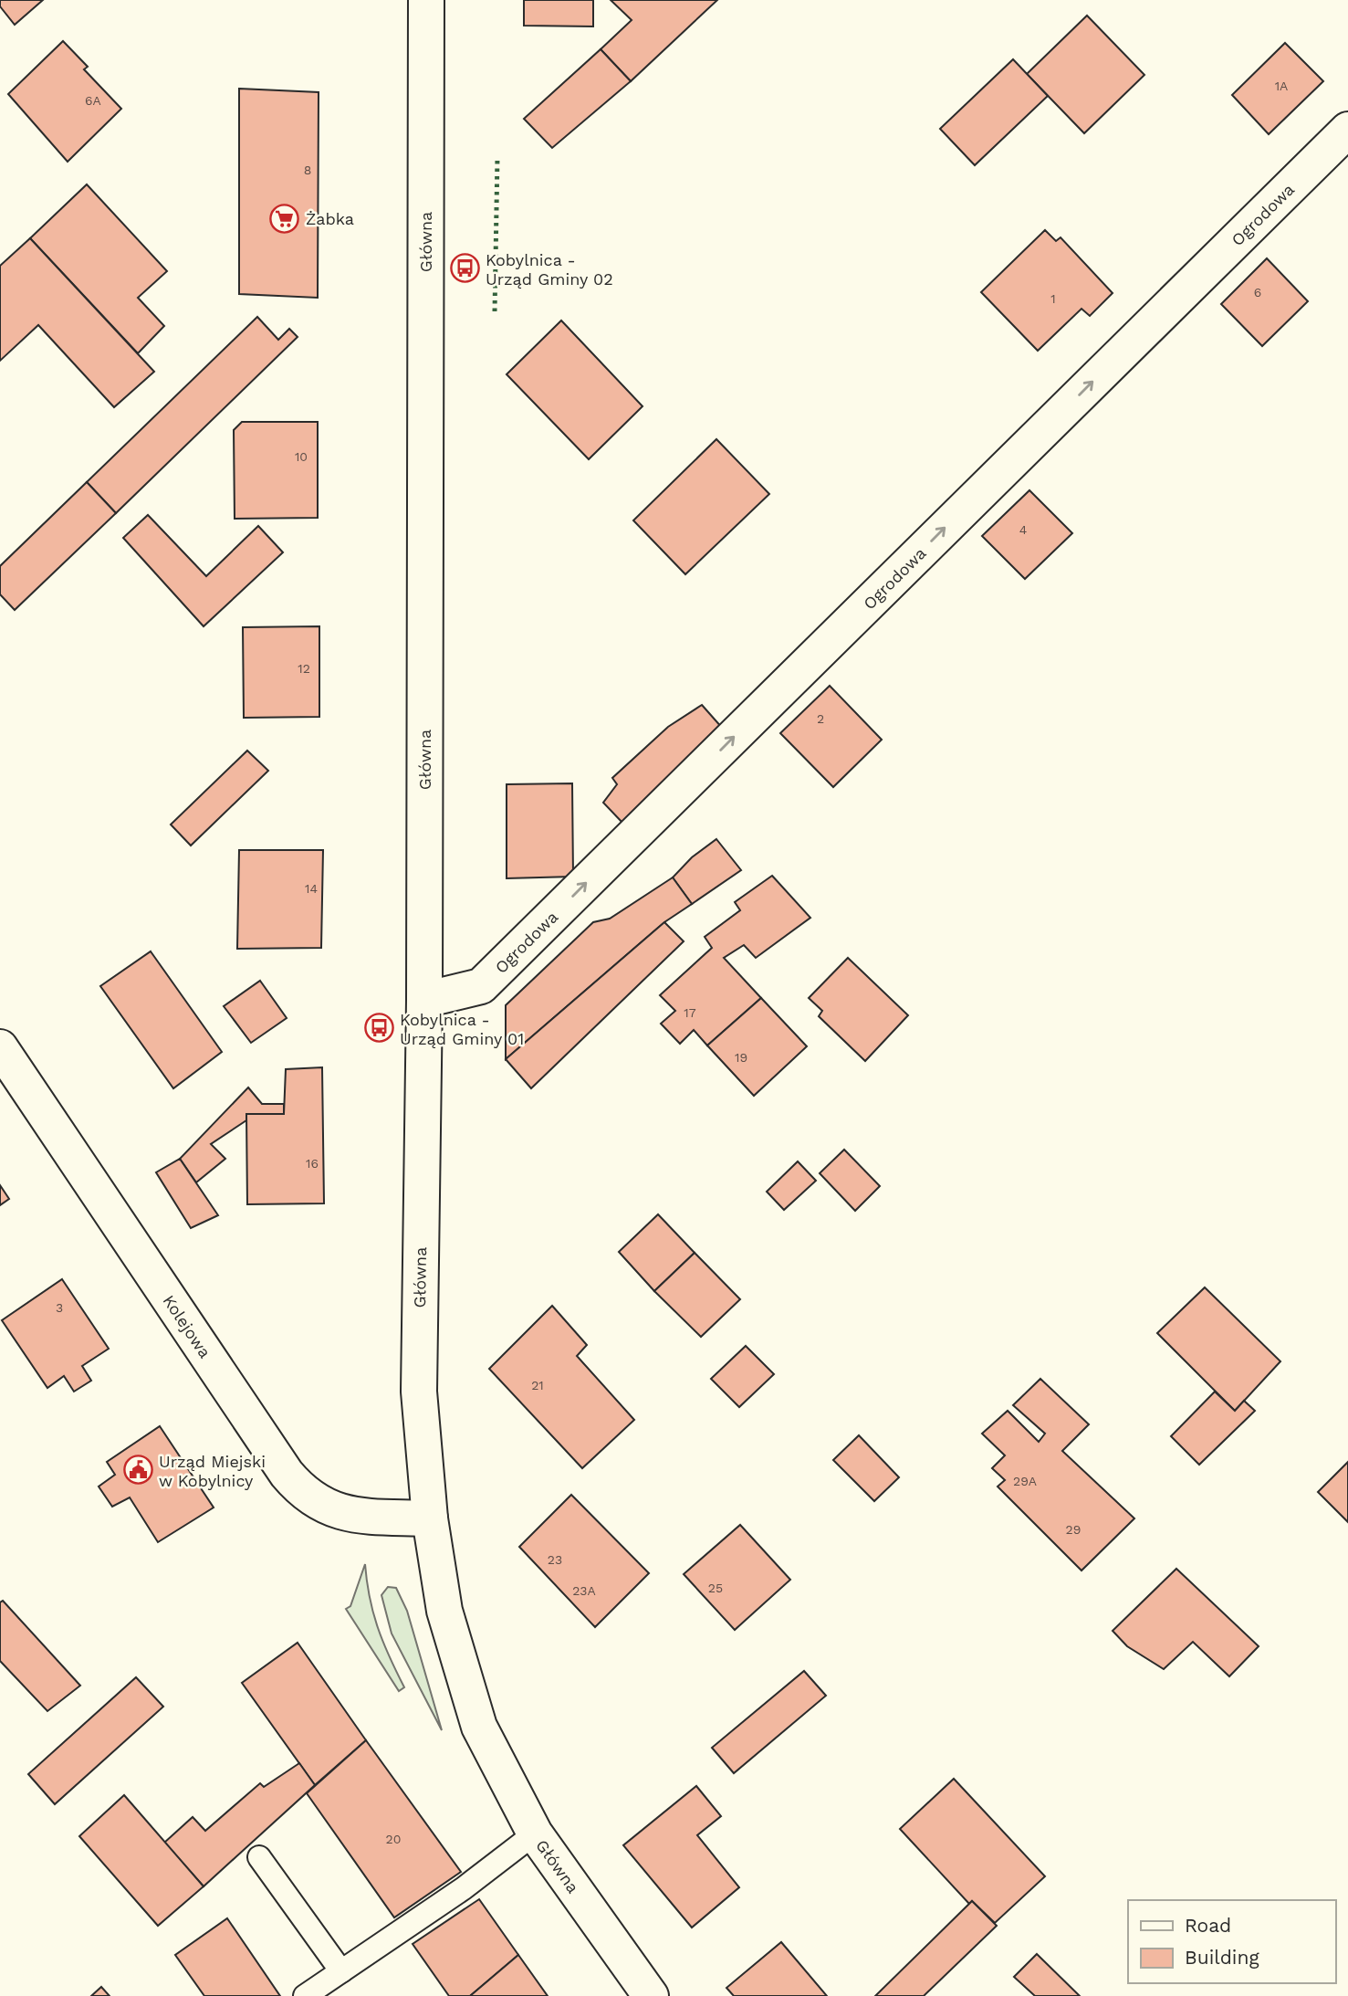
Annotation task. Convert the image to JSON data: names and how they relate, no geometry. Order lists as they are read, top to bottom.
{
  "streets": {
    "main road": ["Ogrodowa", "Główna", "Kolejowa"]
  },
  "crossings": [
    ["Ogrodowa", "Główna"],
    ["Główna", "Kolejowa"]
  ],
  "one_way": ["Ogrodowa"],
  "places": {
    "supermarket": ["Żabka"],
    "bus stop": ["Kobylnica - Urząd Gminy 02", "Kobylnica - Urząd Gminy 01"],
    "public building": ["Urząd Miejski w Kobylnicy"]
  },
  "house_numbers": [
    "1A",
    "6A",
    "8",
    "6",
    "1",
    "10",
    "4",
    "12",
    "2",
    "14",
    "17",
    "19",
    "16",
    "3",
    "21",
    "29A",
    "29",
    "23",
    "25",
    "23A",
    "20"
  ],
  "legend": ["Road", "Building"]
}
